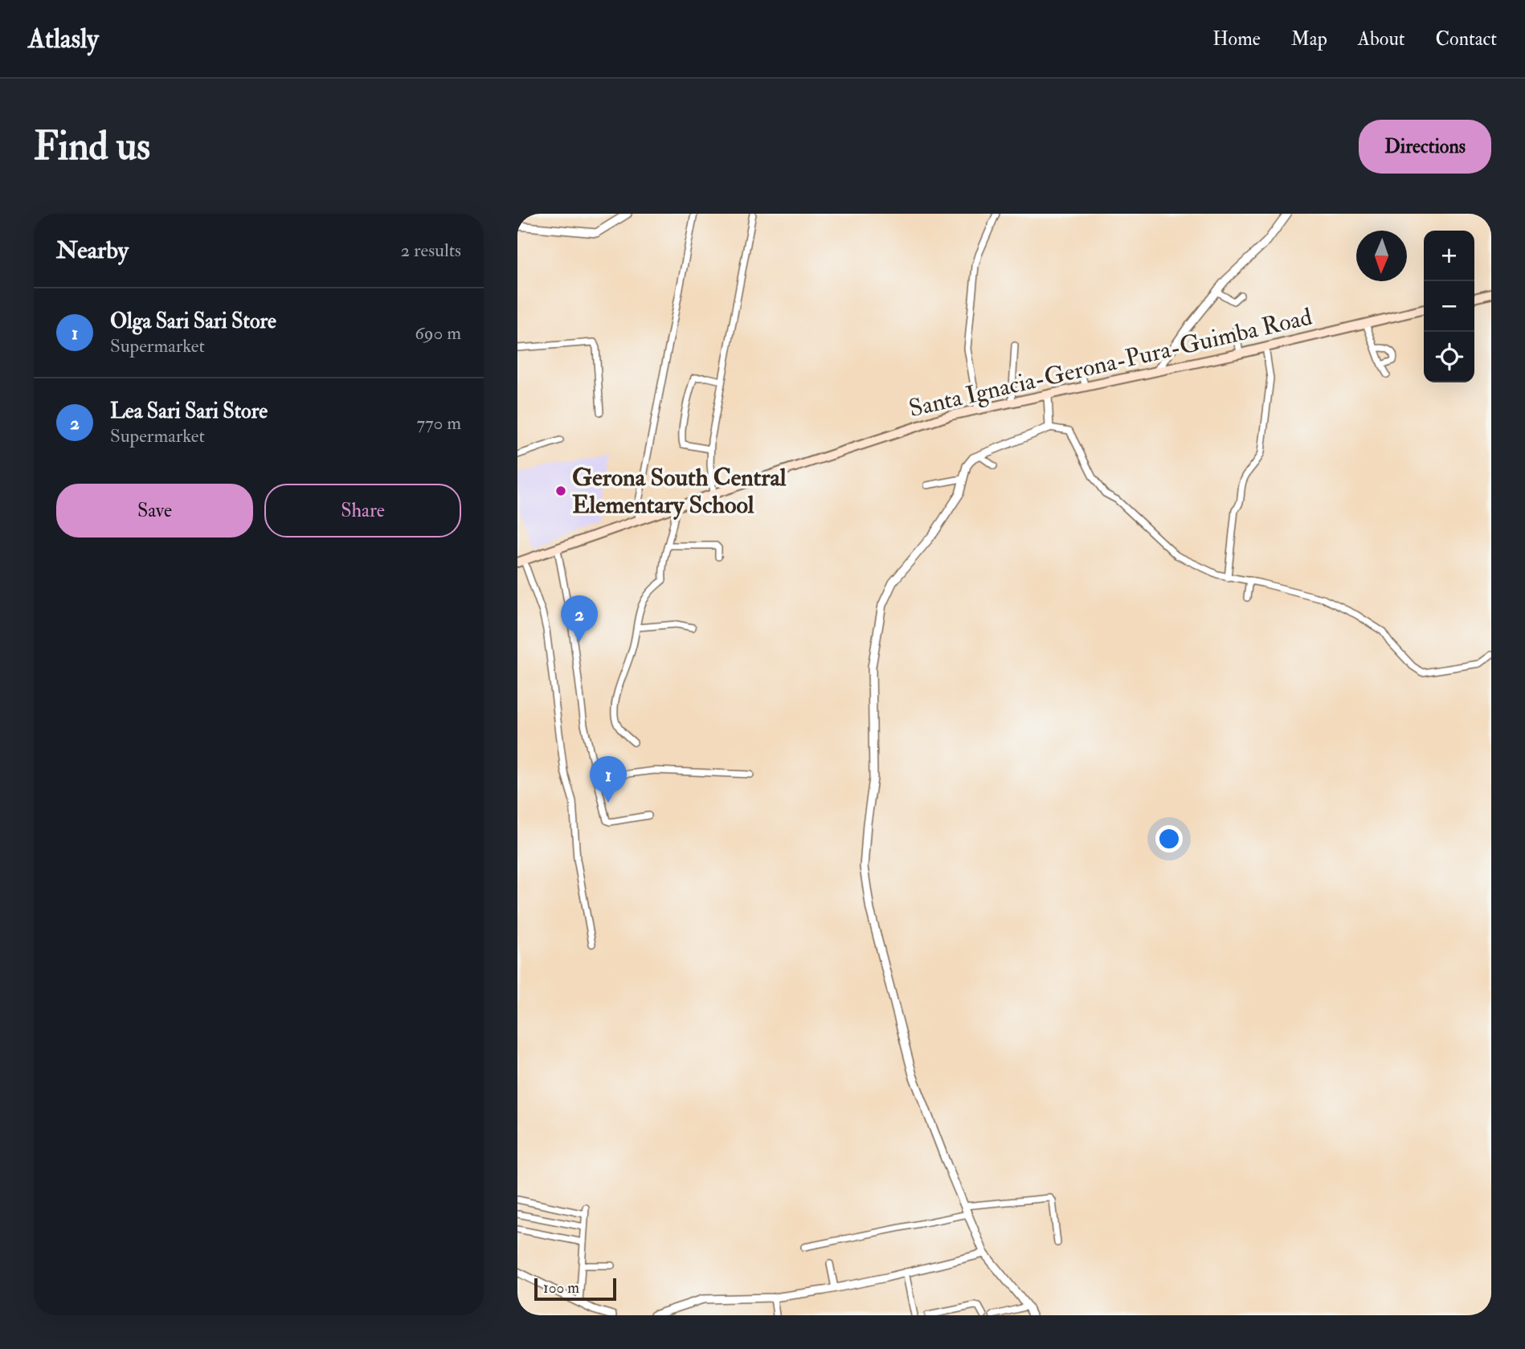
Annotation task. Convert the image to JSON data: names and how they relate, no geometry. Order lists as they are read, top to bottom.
{
  "streets": {
    "main road": ["Santa Ignacia-Gerona-Pura-Guimba Road"]
  },
  "places": ["Gerona South Central Elementary School"],
  "scale_bar": "100 m",
  "north": "bottom",
  "page": {
    "header": "Atlasly",
    "nav": [
      "Home",
      "Map",
      "About",
      "Contact"
    ],
    "buttons": [
      "Directions",
      ["Save", "Share"]
    ],
    "title": "Find us",
    "heading": ["Nearby", "2 results"],
    "map_buttons": ["+", "−"],
    "list": [
      {
        "mark": "1",
        "name": "Olga Sari Sari Store",
        "note": "Supermarket",
        "value": "690 m"
      },
      {
        "mark": "2",
        "name": "Lea Sari Sari Store",
        "note": "Supermarket",
        "value": "770 m"
      }
    ],
    "pins": ["2", "1"],
    "scale": "100 m"
  }
}
